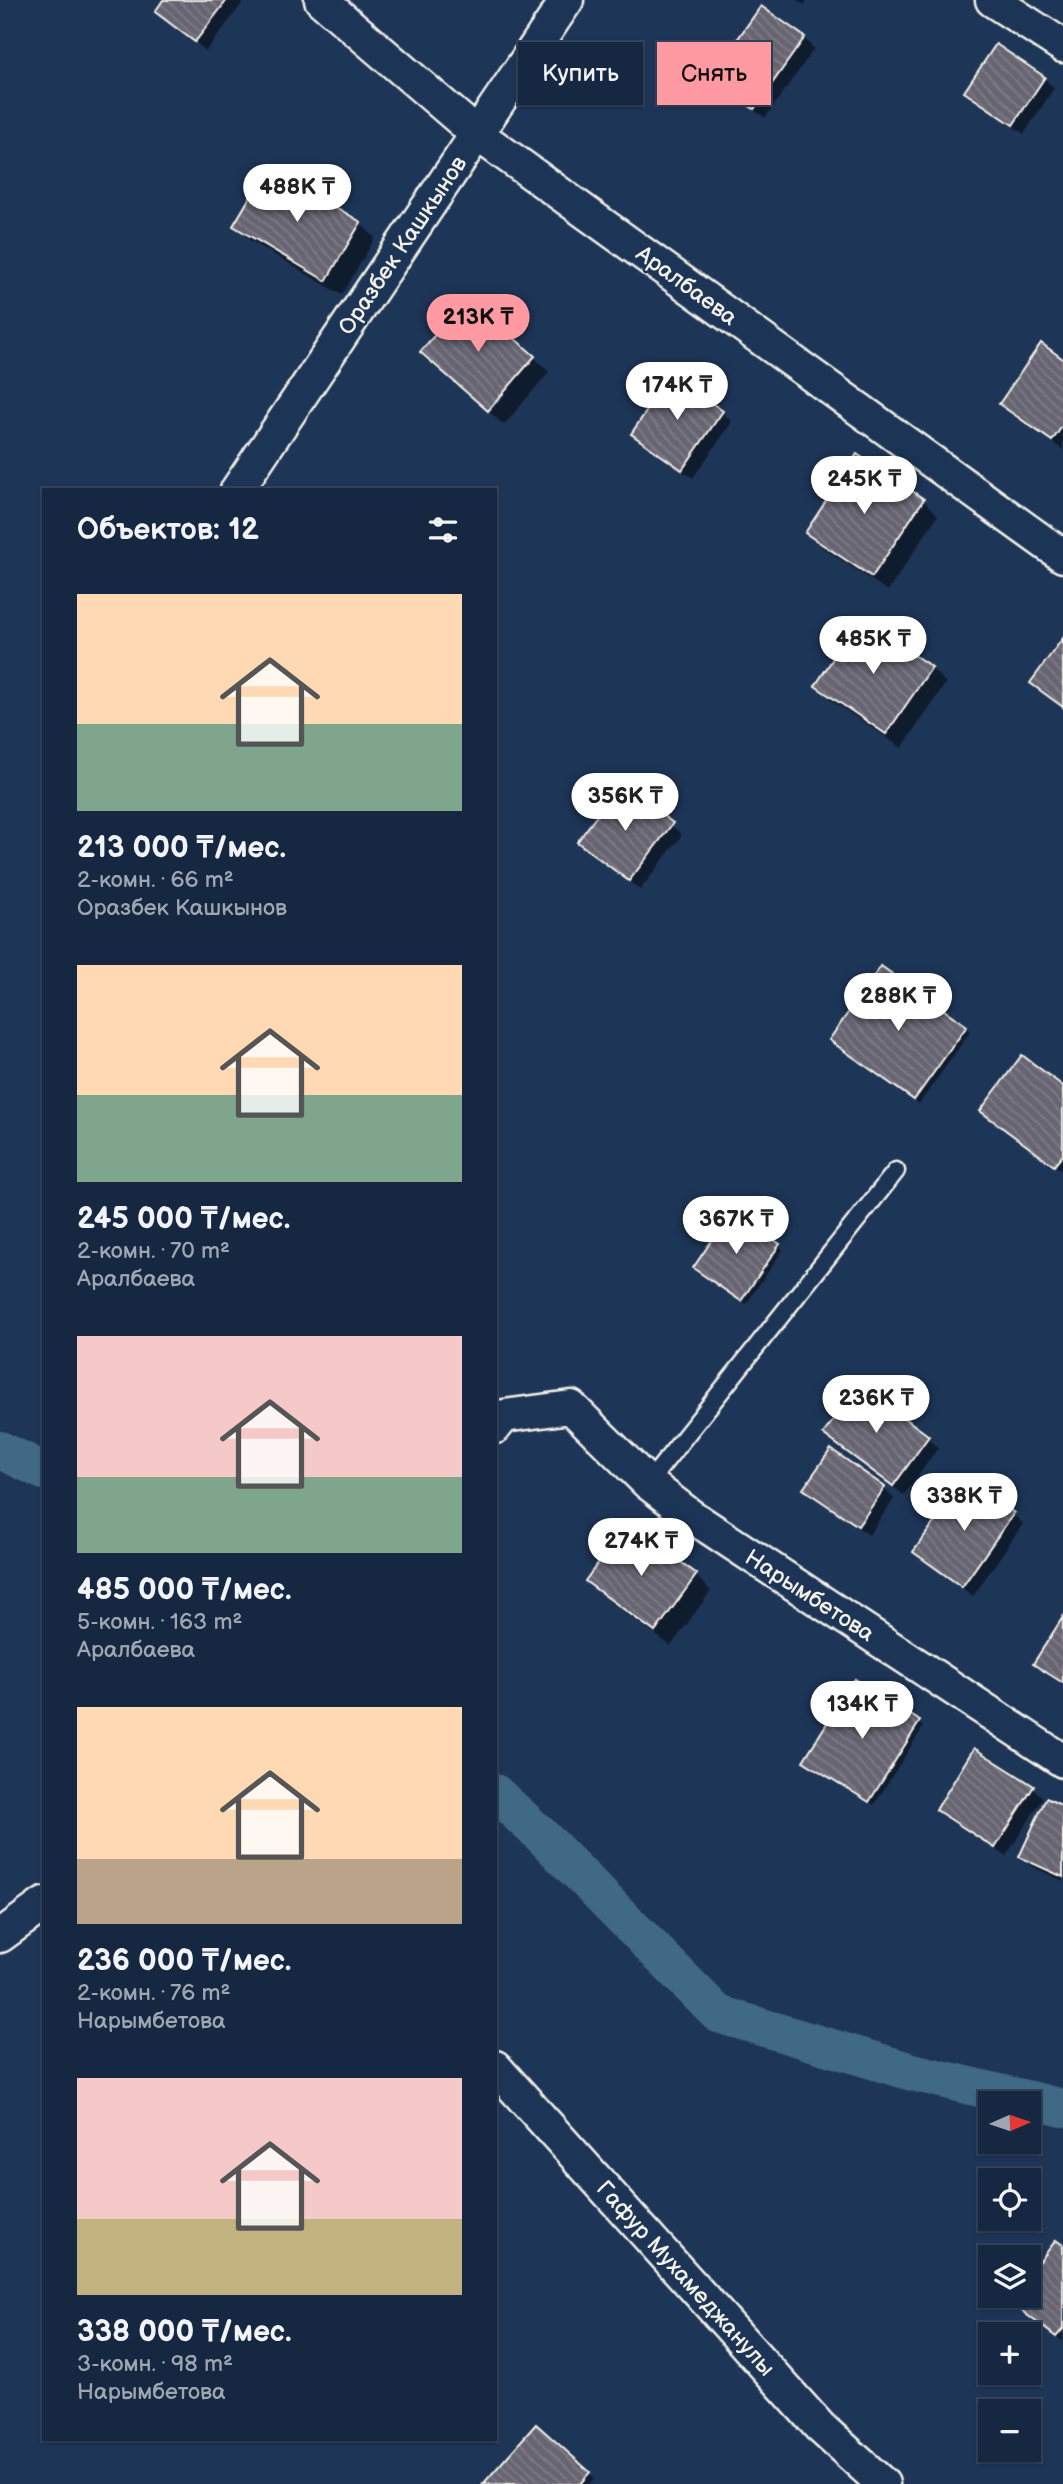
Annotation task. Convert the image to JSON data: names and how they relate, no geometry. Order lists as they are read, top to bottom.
{
  "streets": {
    "street": [
      "Оразбек Кашкынов",
      "Аралбаева",
      "Нарымбетова",
      "Гафур Мухамеджанулы"
    ]
  },
  "crossings": [
    ["Оразбек Кашкынов", "Аралбаева"]
  ],
  "north": "right",
  "page": {
    "chip": ["Купить", "Снять"],
    "price": [
      "488K ₸",
      "213K ₸",
      "174K ₸",
      "245K ₸",
      "485K ₸",
      "356K ₸",
      "288K ₸",
      "367K ₸",
      "236K ₸",
      "338K ₸",
      "274K ₸",
      "134K ₸"
    ],
    "heading": "Объектов: 12",
    "list": [
      {
        "name": "213 000 ₸/мес.",
        "note": "2-комн. · 66 m² · Оразбек Кашкынов"
      },
      {
        "name": "245 000 ₸/мес.",
        "note": "2-комн. · 70 m² · Аралбаева"
      },
      {
        "name": "485 000 ₸/мес.",
        "note": "5-комн. · 163 m² · Аралбаева"
      },
      {
        "name": "236 000 ₸/мес.",
        "note": "2-комн. · 76 m² · Нарымбетова"
      },
      {
        "name": "338 000 ₸/мес.",
        "note": "3-комн. · 98 m² · Нарымбетова"
      }
    ],
    "map_buttons": ["+", "−"]
  }
}
